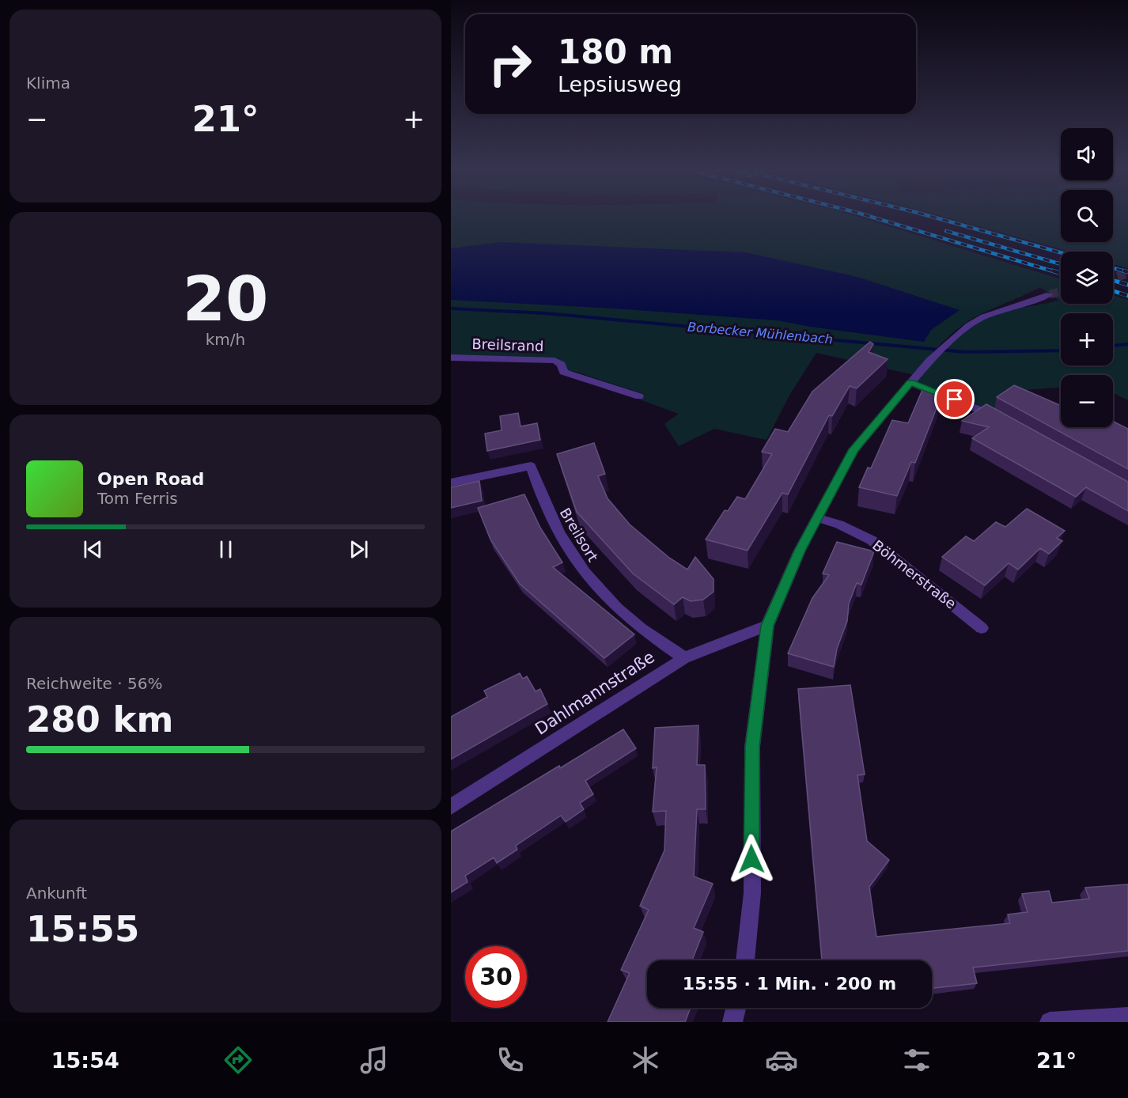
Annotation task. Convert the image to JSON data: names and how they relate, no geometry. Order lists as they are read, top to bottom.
{
  "streets": {
    "street": [
      "Breilsrand",
      "Breilsort",
      "Böhmerstraße",
      "Dahlmannstraße"
    ]
  },
  "crossings": [
    ["Breilsort", "Dahlmannstraße"]
  ],
  "water": ["Borbecker Mühlenbach"],
  "page": {
    "tile": [
      "Klima",
      ["20", "km/h"],
      ["Reichweite · 56%", "280 km"],
      ["Ankunft", "15:55"]
    ],
    "turn": ["180 m", "Lepsiusweg"],
    "heat": ["−", "21°", "+"],
    "map_buttons": ["+", "−"],
    "song": ["Open Road", "Tom Ferris"],
    "limit": "30",
    "trip": "15:55 · 1 Min. · 200 m",
    "tabs": ["15:54", "21°"]
  }
}
